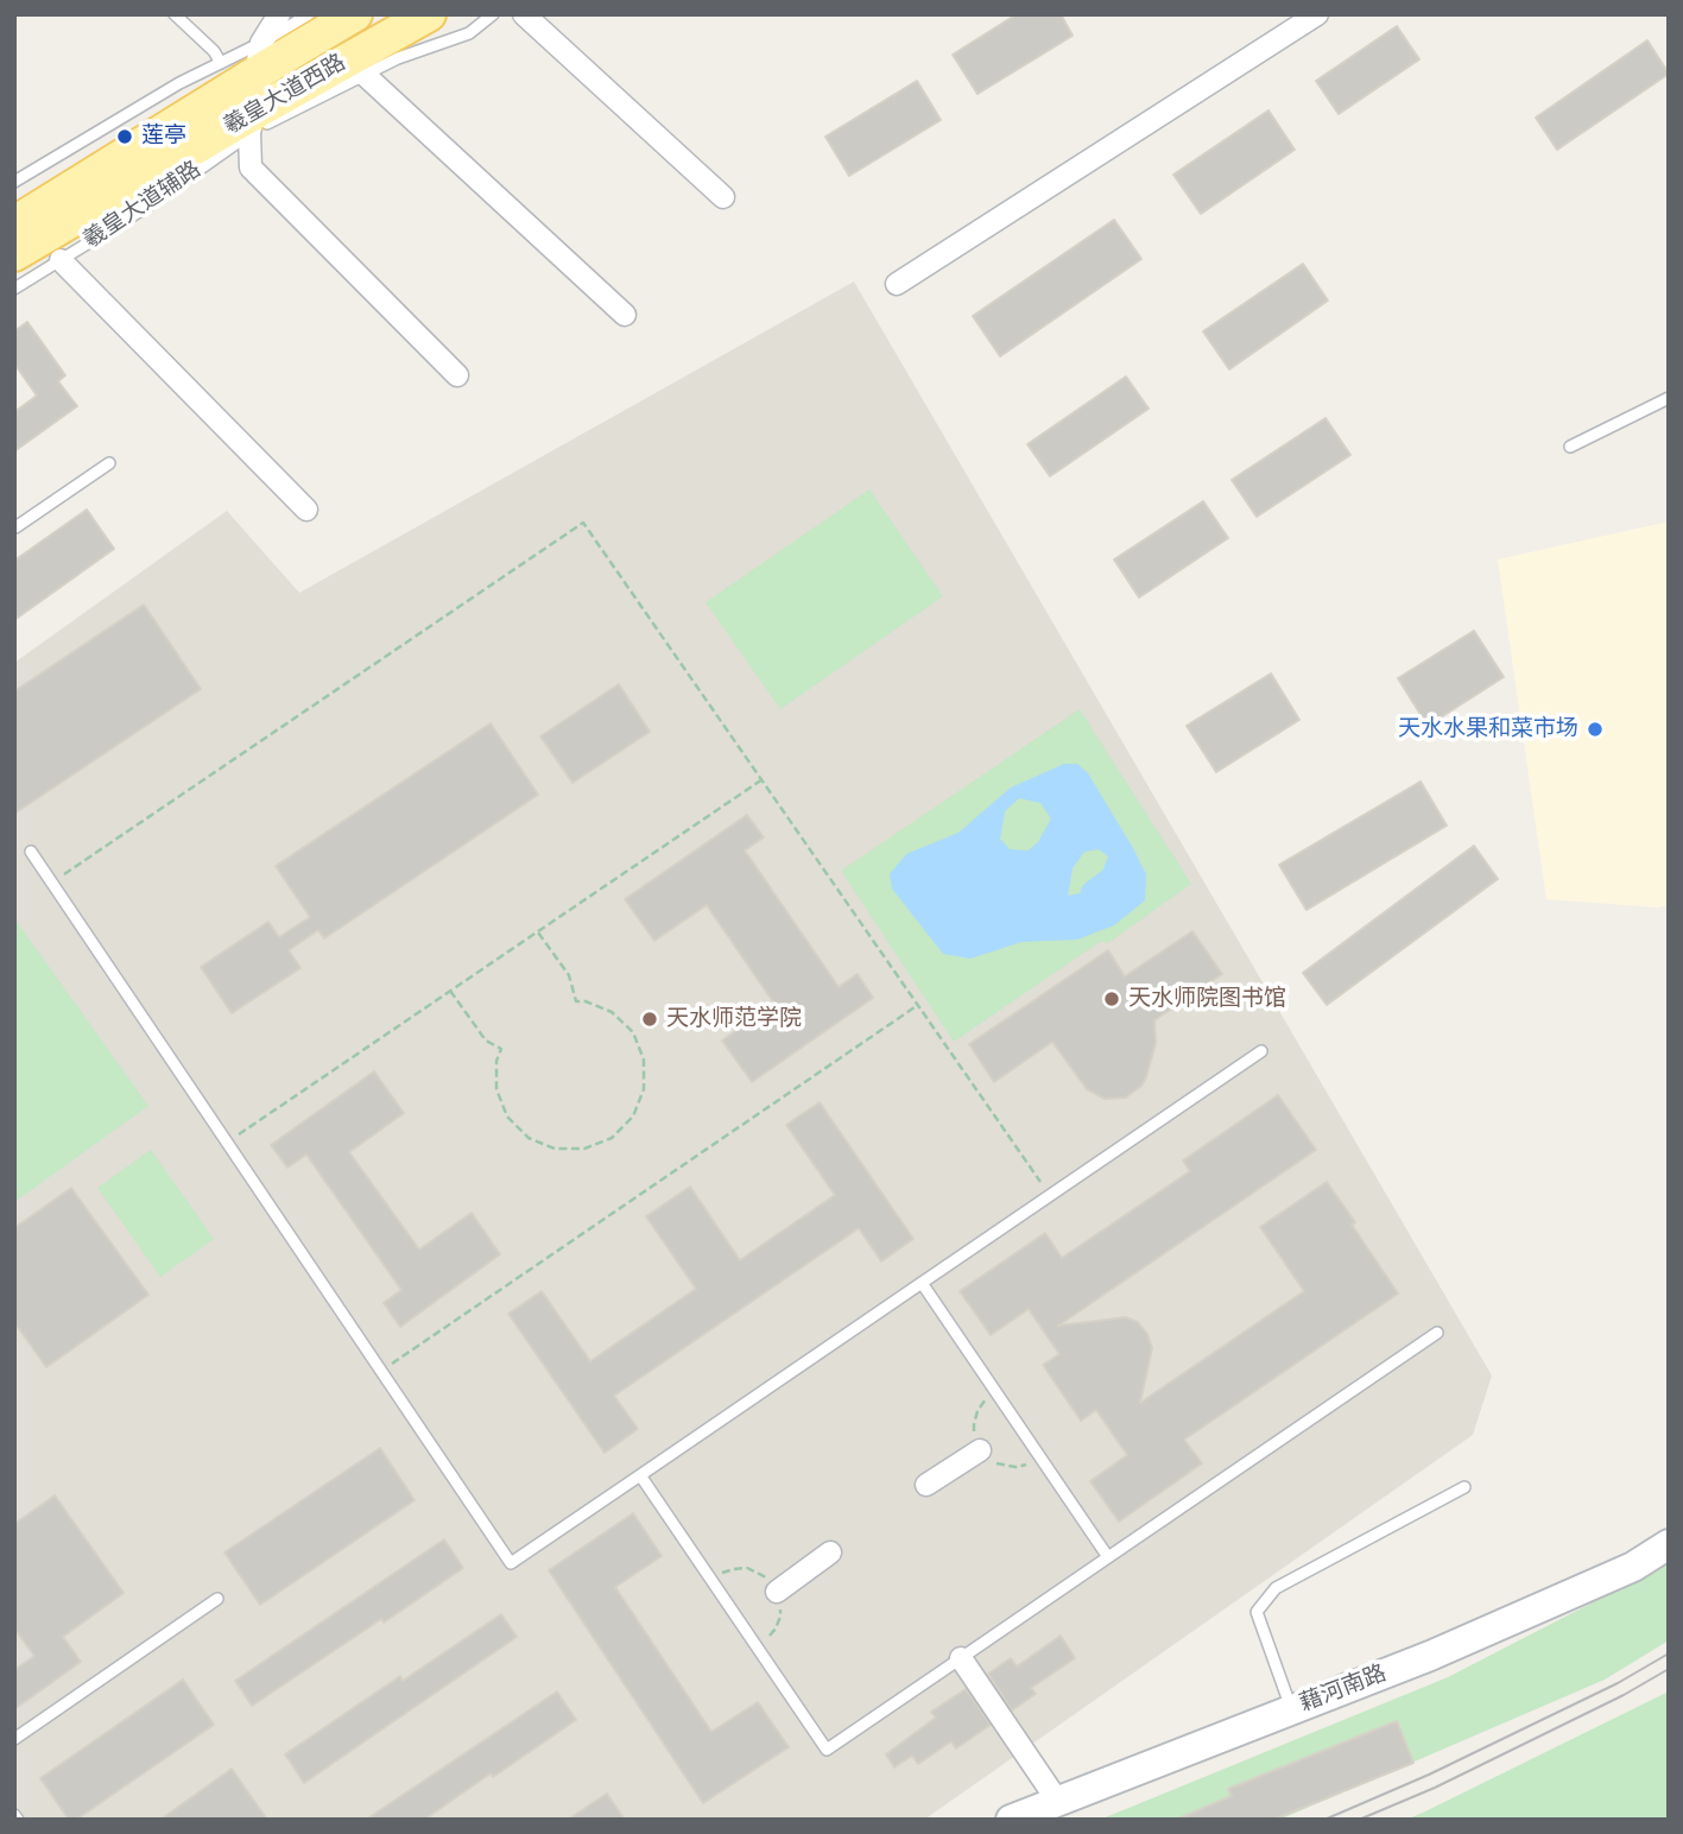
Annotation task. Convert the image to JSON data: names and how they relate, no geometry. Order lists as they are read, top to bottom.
{
  "streets": {
    "main road": ["羲皇大道西路", "藉河南路"],
    "lane": ["羲皇大道辅路"]
  },
  "crossings": [
    ["羲皇大道西路", "羲皇大道辅路"]
  ],
  "places": [
    "莲亭",
    "天水水果和菜市场",
    "天水师院图书馆",
    "天水师范学院"
  ]
}
